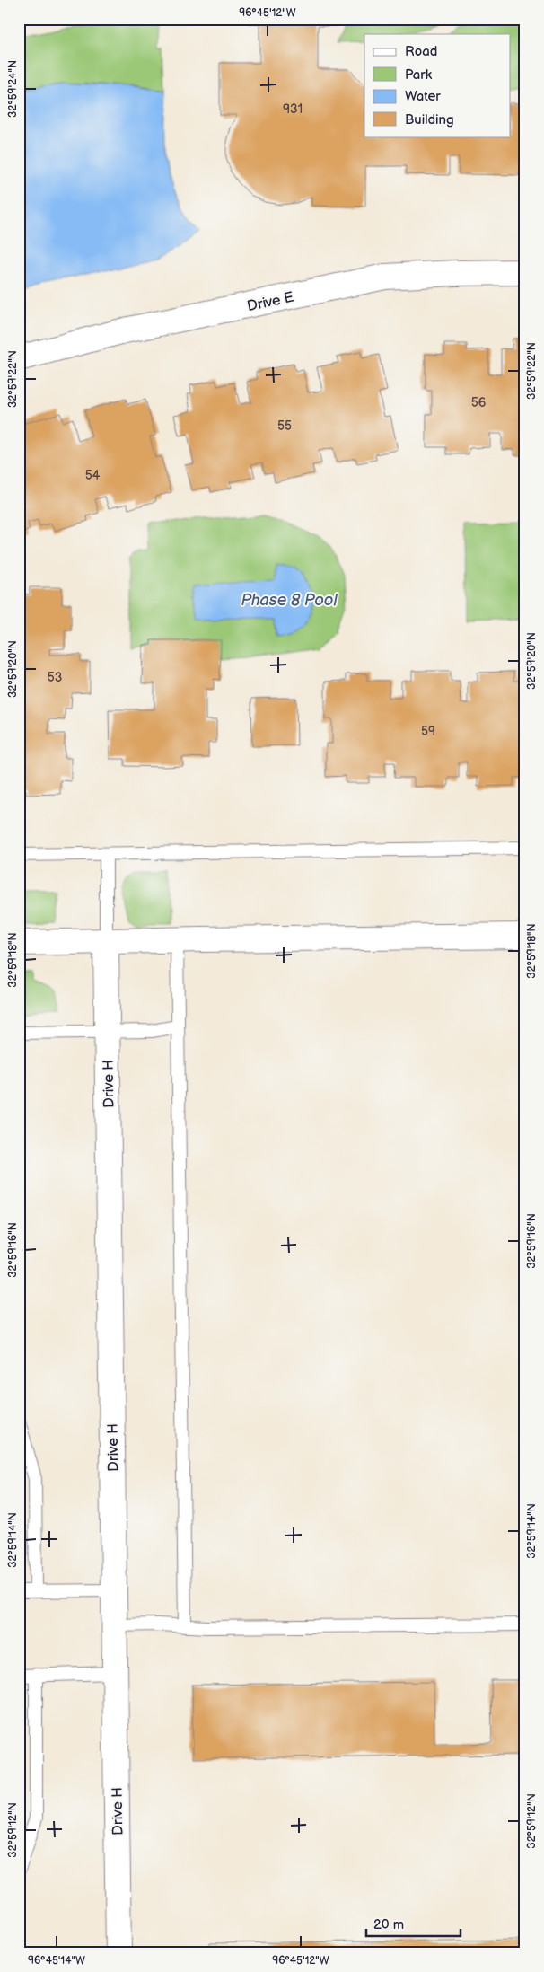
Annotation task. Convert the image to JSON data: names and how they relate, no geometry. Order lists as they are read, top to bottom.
{
  "streets": {
    "street": ["Drive E", "Drive H"]
  },
  "water": ["Phase 8 Pool"],
  "house_numbers": [
    "931",
    "56",
    "55",
    "54",
    "53",
    "59"
  ],
  "legend": [
    "Road",
    "Park",
    "Water",
    "Building"
  ],
  "scale_bar": "20 m",
  "coordinates": [
    "96°45'12\"W",
    "32°59'24\"N",
    "32°59'22\"N",
    "32°59'20\"N",
    "32°59'18\"N",
    "32°59'16\"N",
    "32°59'14\"N",
    "32°59'12\"N",
    "96°45'14\"W"
  ]
}
